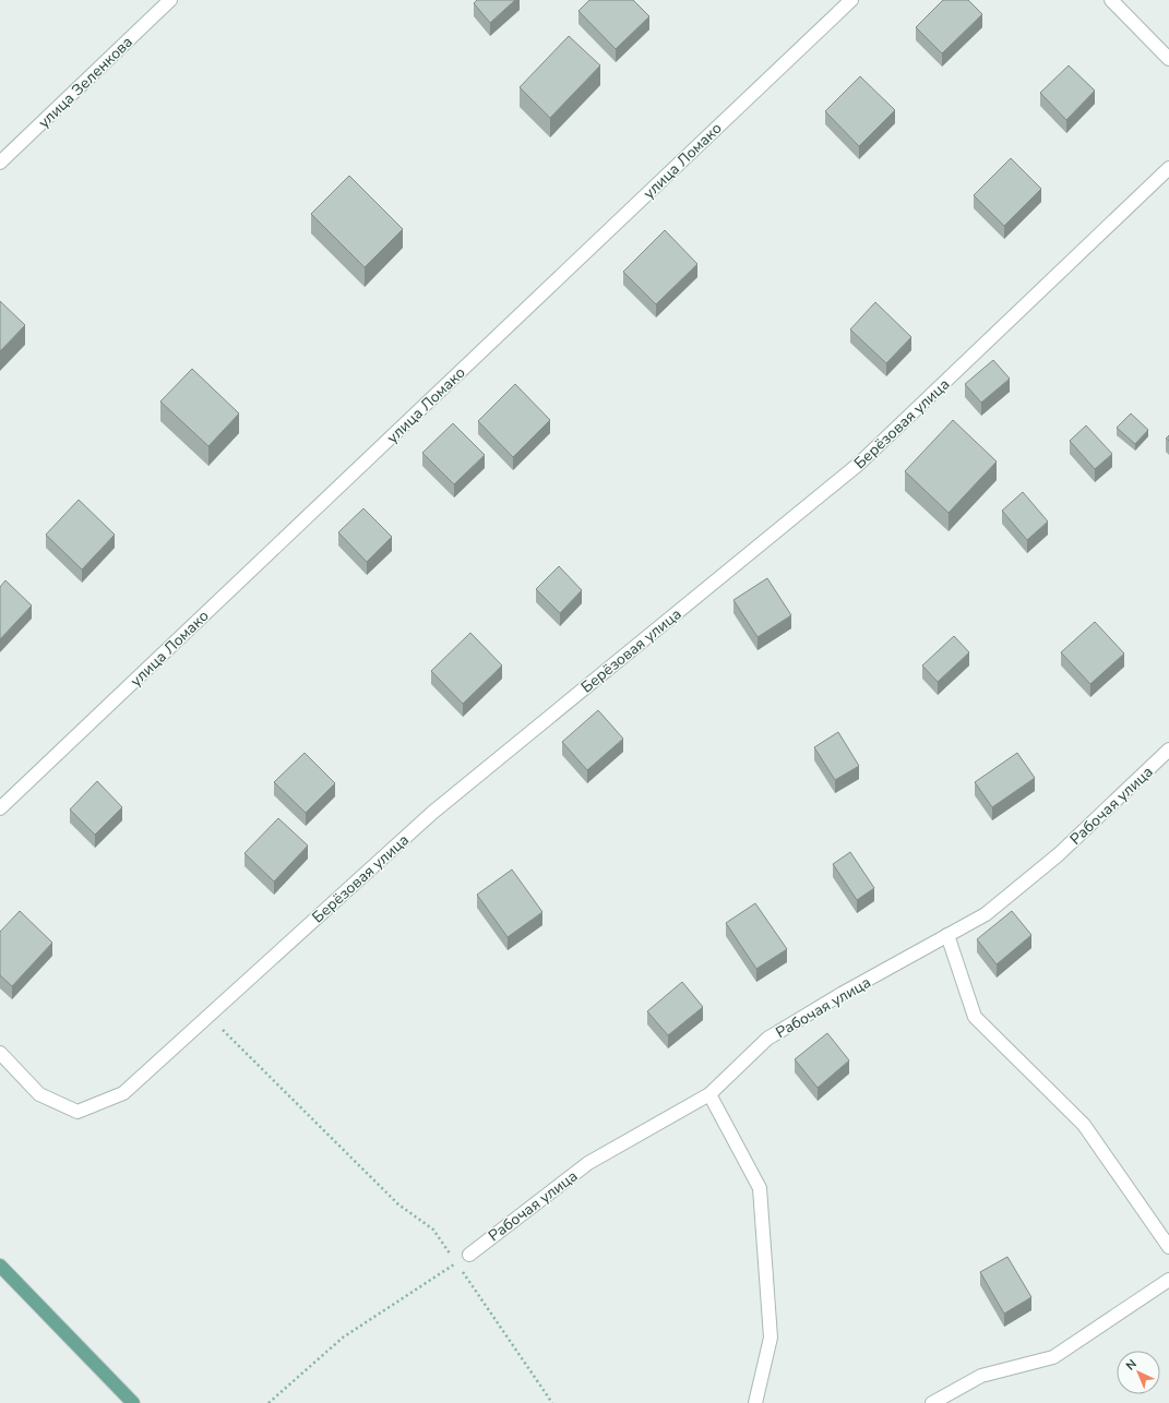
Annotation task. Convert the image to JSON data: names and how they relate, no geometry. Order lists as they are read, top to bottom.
{
  "streets": {
    "street": [
      "улица Зеленкова",
      "улица Ломако",
      "Берёзовая улица",
      "Рабочая улица"
    ]
  },
  "north": "top left"
}
